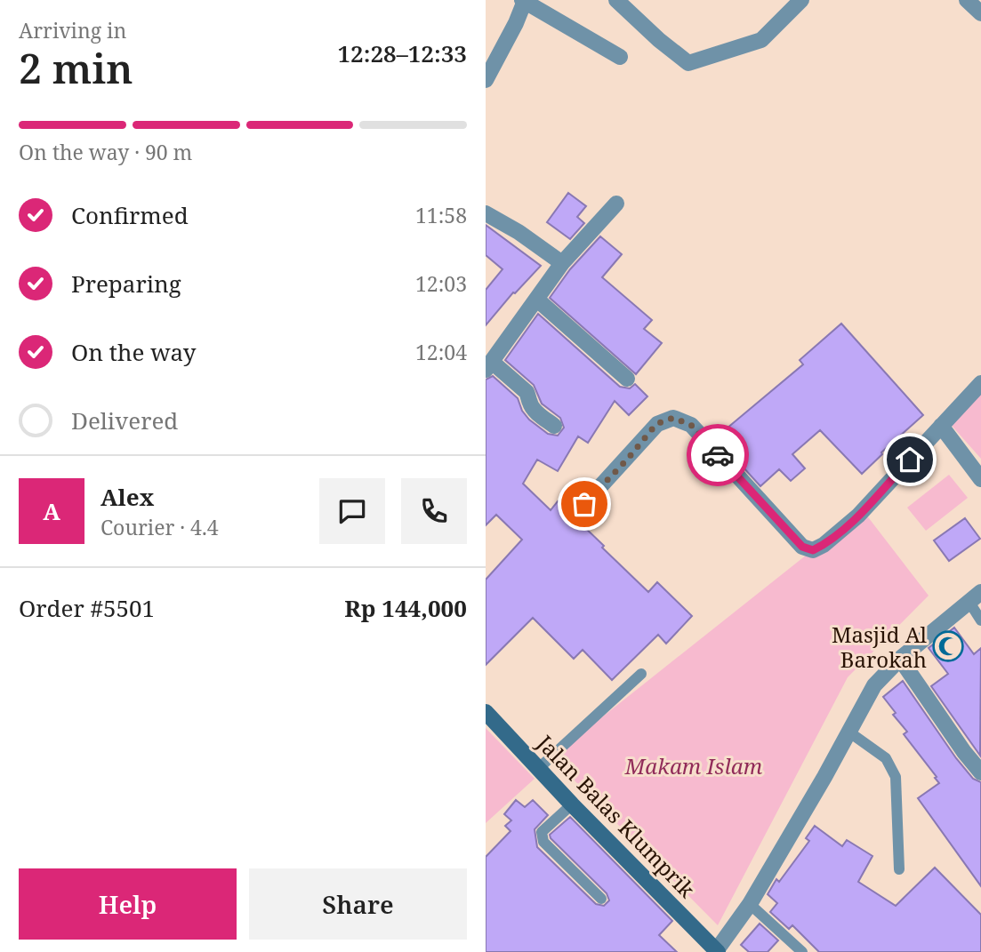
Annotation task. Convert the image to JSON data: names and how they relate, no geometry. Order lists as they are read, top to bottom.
{
  "streets": {
    "street": ["Jalan Balas Klumprik"]
  },
  "parks": ["Makam Islam"],
  "places": {
    "mosque": ["Masjid Al Barokah"]
  },
  "page": {
    "heading": ["2 min", "Arriving in", "12:28–12:33"],
    "panel": [
      "Alex",
      "Courier · 4.4",
      "Order #5501",
      "Rp 144,000"
    ],
    "bar": "On the way · 90 m",
    "list": [
      ["Confirmed", "11:58"],
      ["Preparing", "12:03"],
      ["On the way", "12:04"],
      "Delivered"
    ],
    "round": "A",
    "buttons": ["Help", "Share"]
  }
}
